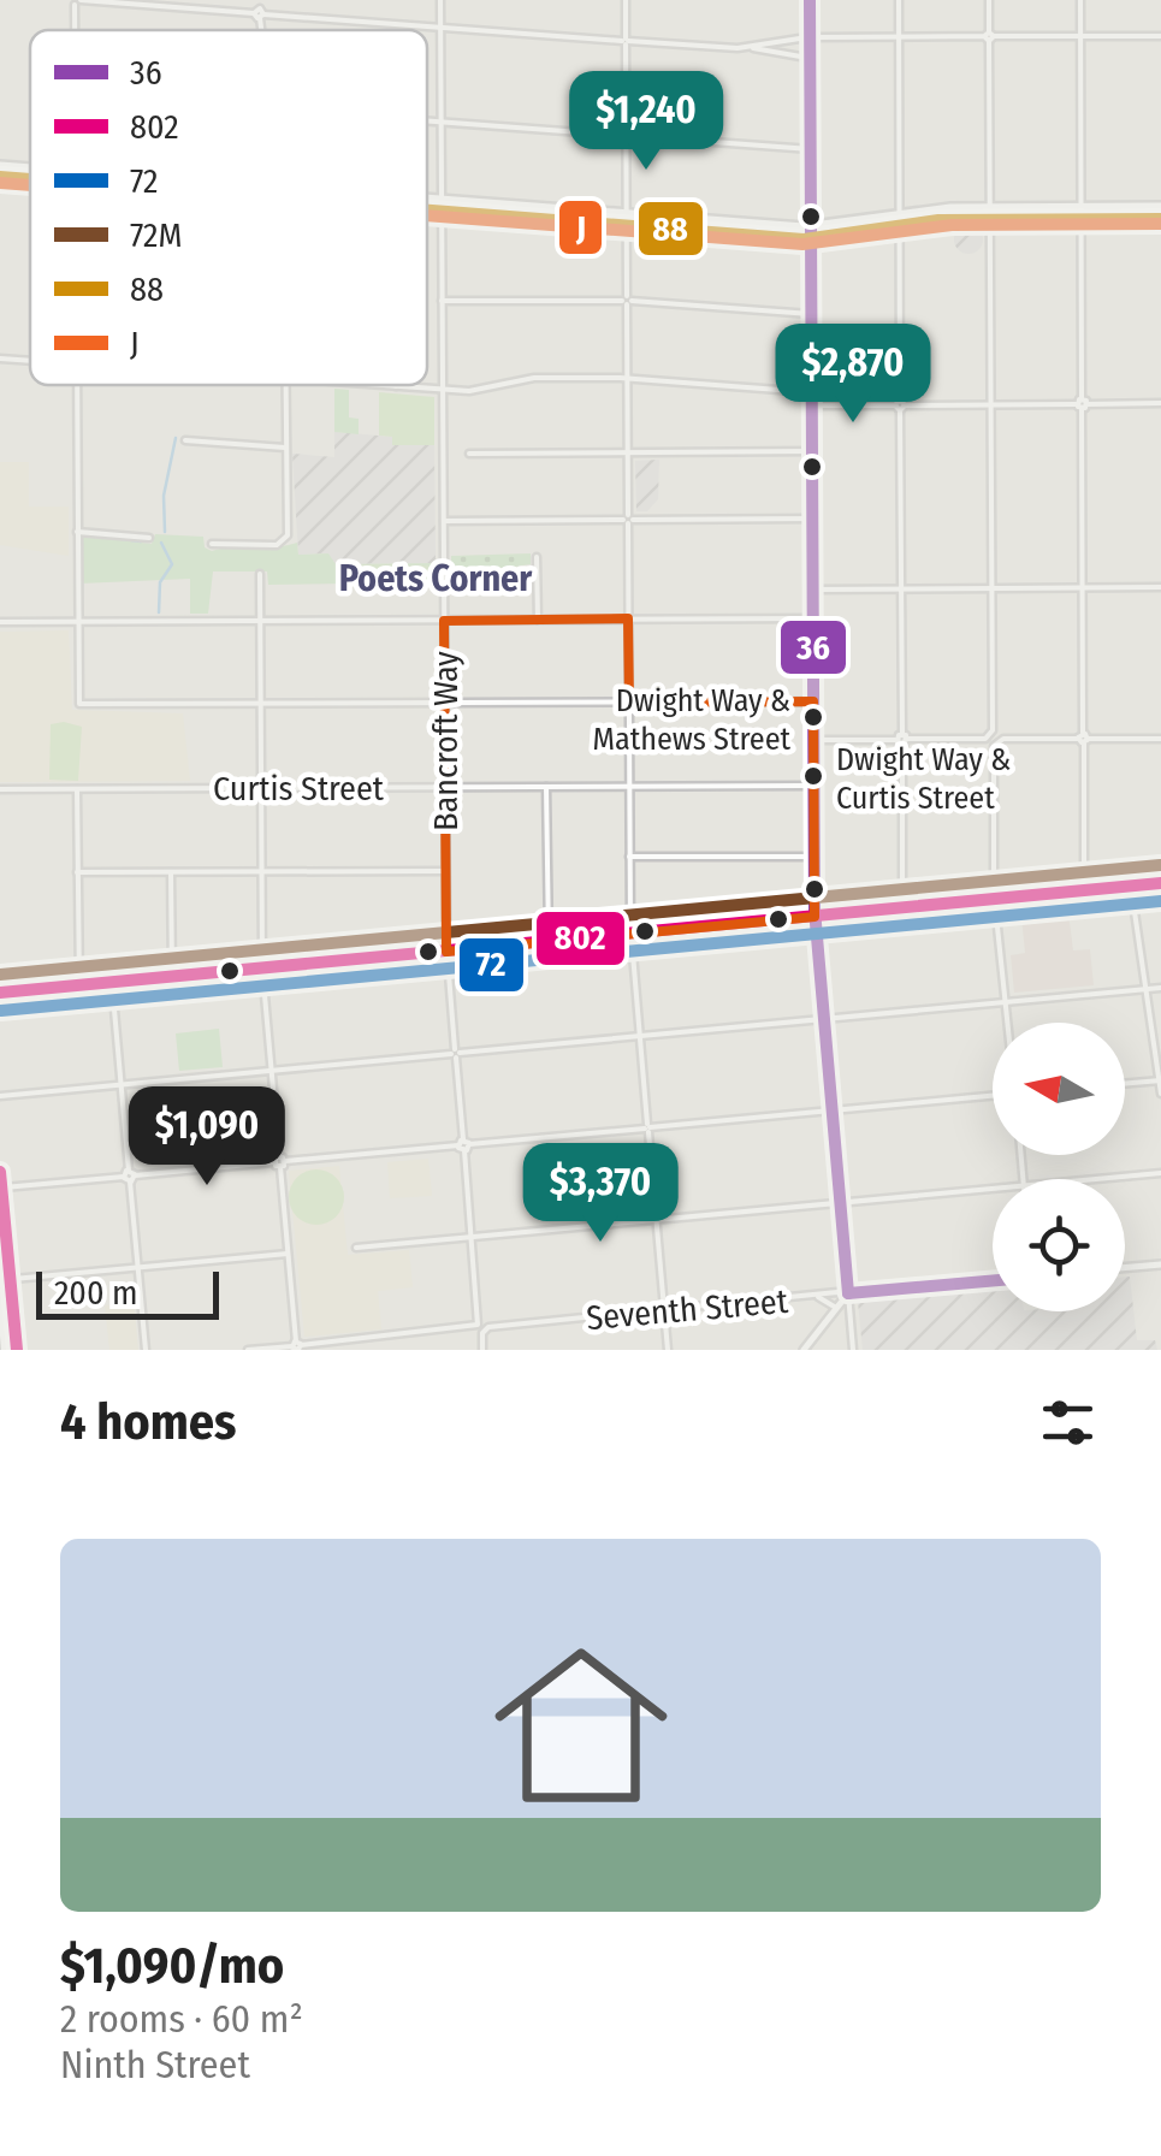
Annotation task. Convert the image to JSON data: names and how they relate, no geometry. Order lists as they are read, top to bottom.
{
  "streets": {
    "street": ["Bancroft Way", "Curtis Street", "Seventh Street"]
  },
  "crossings": [
    ["Bancroft Way", "Curtis Street"],
    ["Bancroft Way", "Seventh Street"]
  ],
  "districts": ["Poets Corner"],
  "places": ["Dwight Way & Mathews Street", "Dwight Way & Curtis Street"],
  "lines": [
    "transit line 36",
    "transit line 88",
    "transit line J",
    "transit line 72M",
    "transit line 802",
    "transit line 72"
  ],
  "legend": [
    "36",
    "802",
    "72",
    "72M",
    "88",
    "J"
  ],
  "scale_bar": "200 m",
  "north": "left",
  "page": {
    "price": [
      "$1,240",
      "$2,870",
      "$1,090",
      "$3,370"
    ],
    "scale": "200 m",
    "heading": "4 homes",
    "list": [
      {
        "name": "$1,090/mo",
        "note": "2 rooms · 60 m² · Ninth Street"
      }
    ]
  }
}
